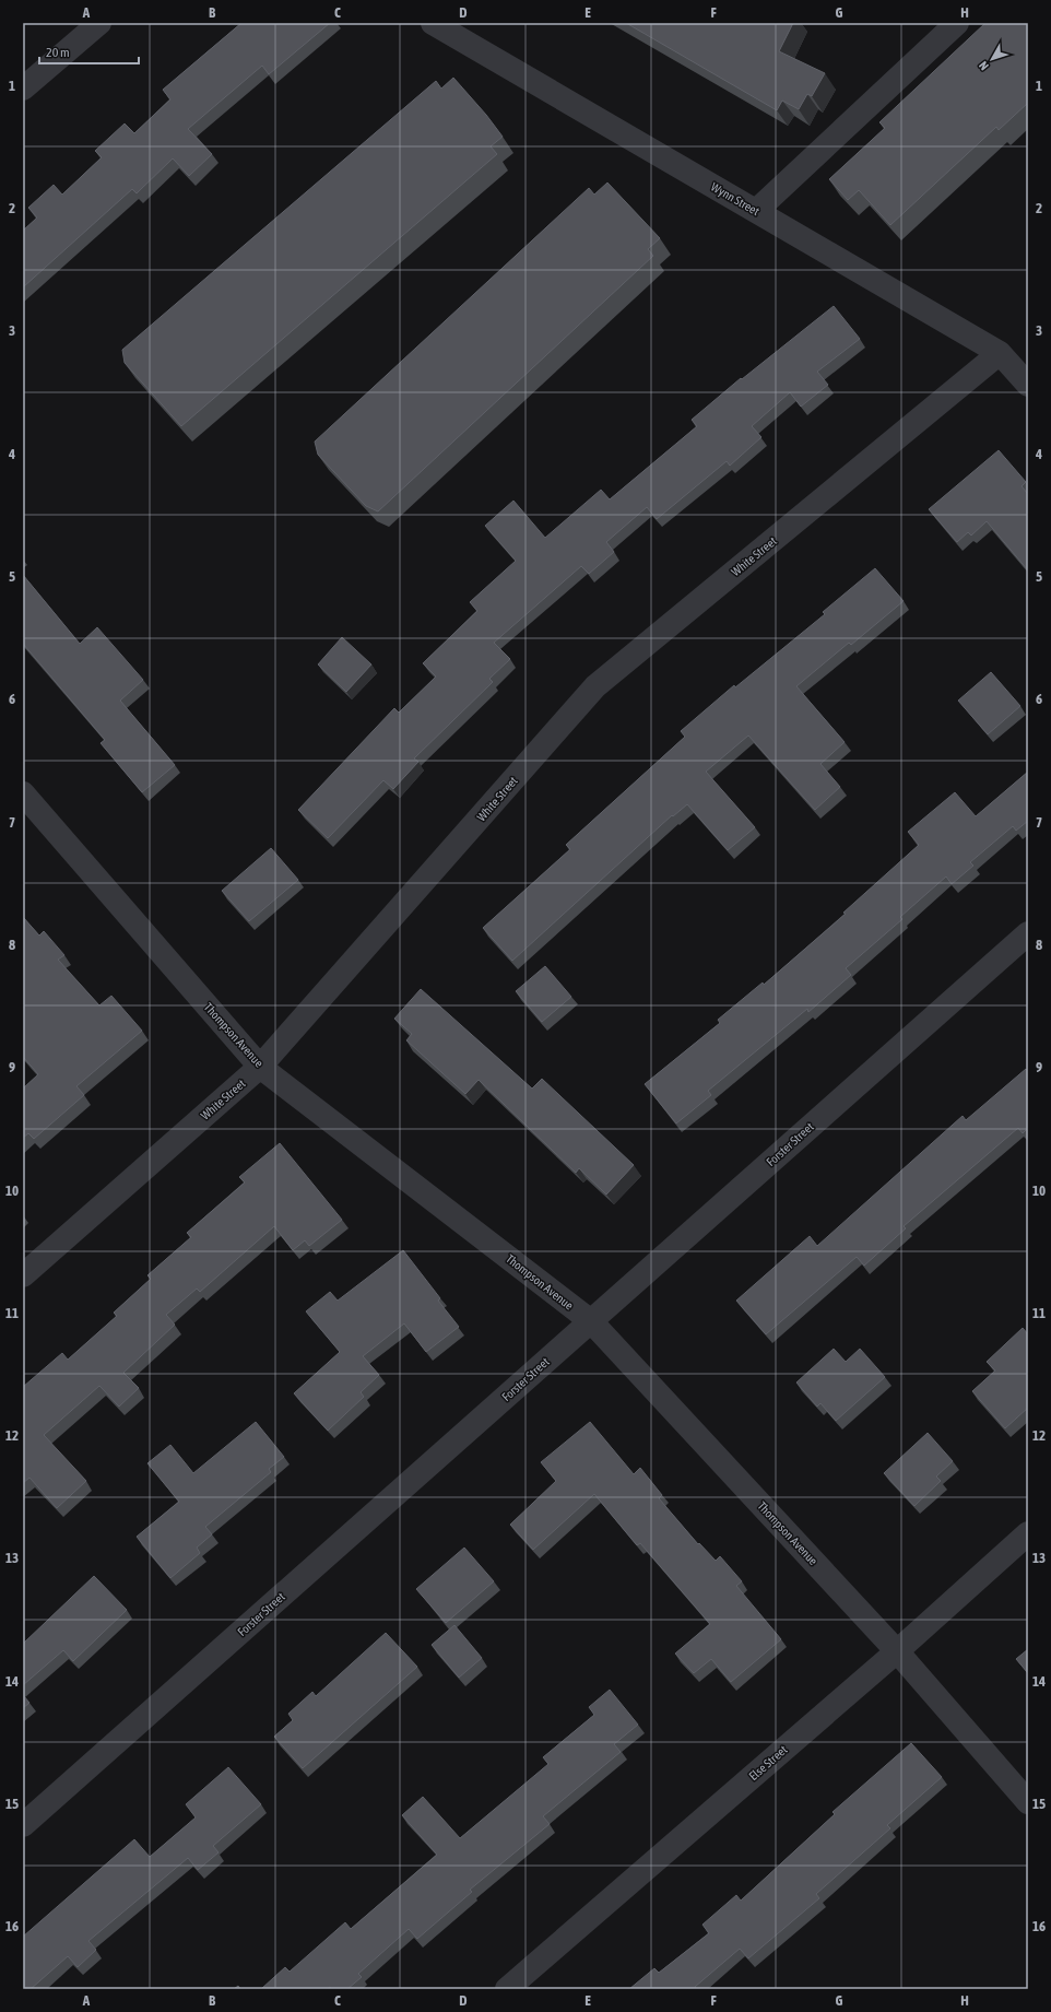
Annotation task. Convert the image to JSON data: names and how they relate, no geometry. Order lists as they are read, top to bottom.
{
  "streets": {
    "street": [
      "Wynn Street",
      "White Street",
      "Thompson Avenue",
      "Forster Street",
      "Else Street"
    ]
  },
  "crossings": [
    ["Wynn Street", "White Street"],
    ["White Street", "Thompson Avenue"],
    ["Thompson Avenue", "Forster Street"],
    ["Thompson Avenue", "Else Street"]
  ],
  "scale_bar": "20 m",
  "north": "bottom left",
  "grid": {
    "columns": [
      "A",
      "B",
      "C",
      "D",
      "E",
      "F",
      "G",
      "H"
    ],
    "rows": [
      "1",
      "2",
      "3",
      "4",
      "5",
      "6",
      "7",
      "8",
      "9",
      "10",
      "11",
      "12",
      "13",
      "14",
      "15",
      "16"
    ]
  }
}
